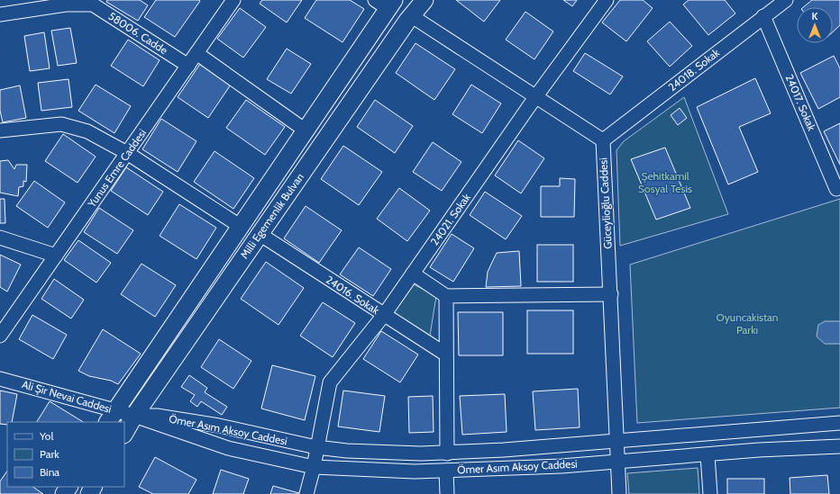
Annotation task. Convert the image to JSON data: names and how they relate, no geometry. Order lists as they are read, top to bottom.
{
  "streets": {
    "main road": ["Milli Egemenlik Bulvarı"],
    "street": [
      "58006. Cadde",
      "24018. Sokak",
      "24017. Sokak",
      "Yunus Emre Caddesi",
      "Güceylioğlu Caddesi",
      "24021. Sokak",
      "24016. Sokak",
      "Ali Şir Nevai Caddesi",
      "Ömer Asım Aksoy Caddesi"
    ]
  },
  "crossings": [
    ["58006. Cadde", "Yunus Emre Caddesi"],
    ["24018. Sokak", "24017. Sokak"],
    ["24018. Sokak", "Güceylioğlu Caddesi"],
    ["Güceylioğlu Caddesi", "Ömer Asım Aksoy Caddesi"],
    ["Milli Egemenlik Bulvarı", "24016. Sokak"],
    ["Milli Egemenlik Bulvarı", "Ali Şir Nevai Caddesi"],
    ["Milli Egemenlik Bulvarı", "Ömer Asım Aksoy Caddesi"],
    ["24021. Sokak", "24016. Sokak"],
    ["24021. Sokak", "Ömer Asım Aksoy Caddesi"],
    ["Ali Şir Nevai Caddesi", "Ömer Asım Aksoy Caddesi"]
  ],
  "parks": ["Şehitkamil Sosyal Tesis", "Oyuncakistan Parkı"],
  "legend": ["Yol", "Park", "Bina"],
  "north": "top"
}
